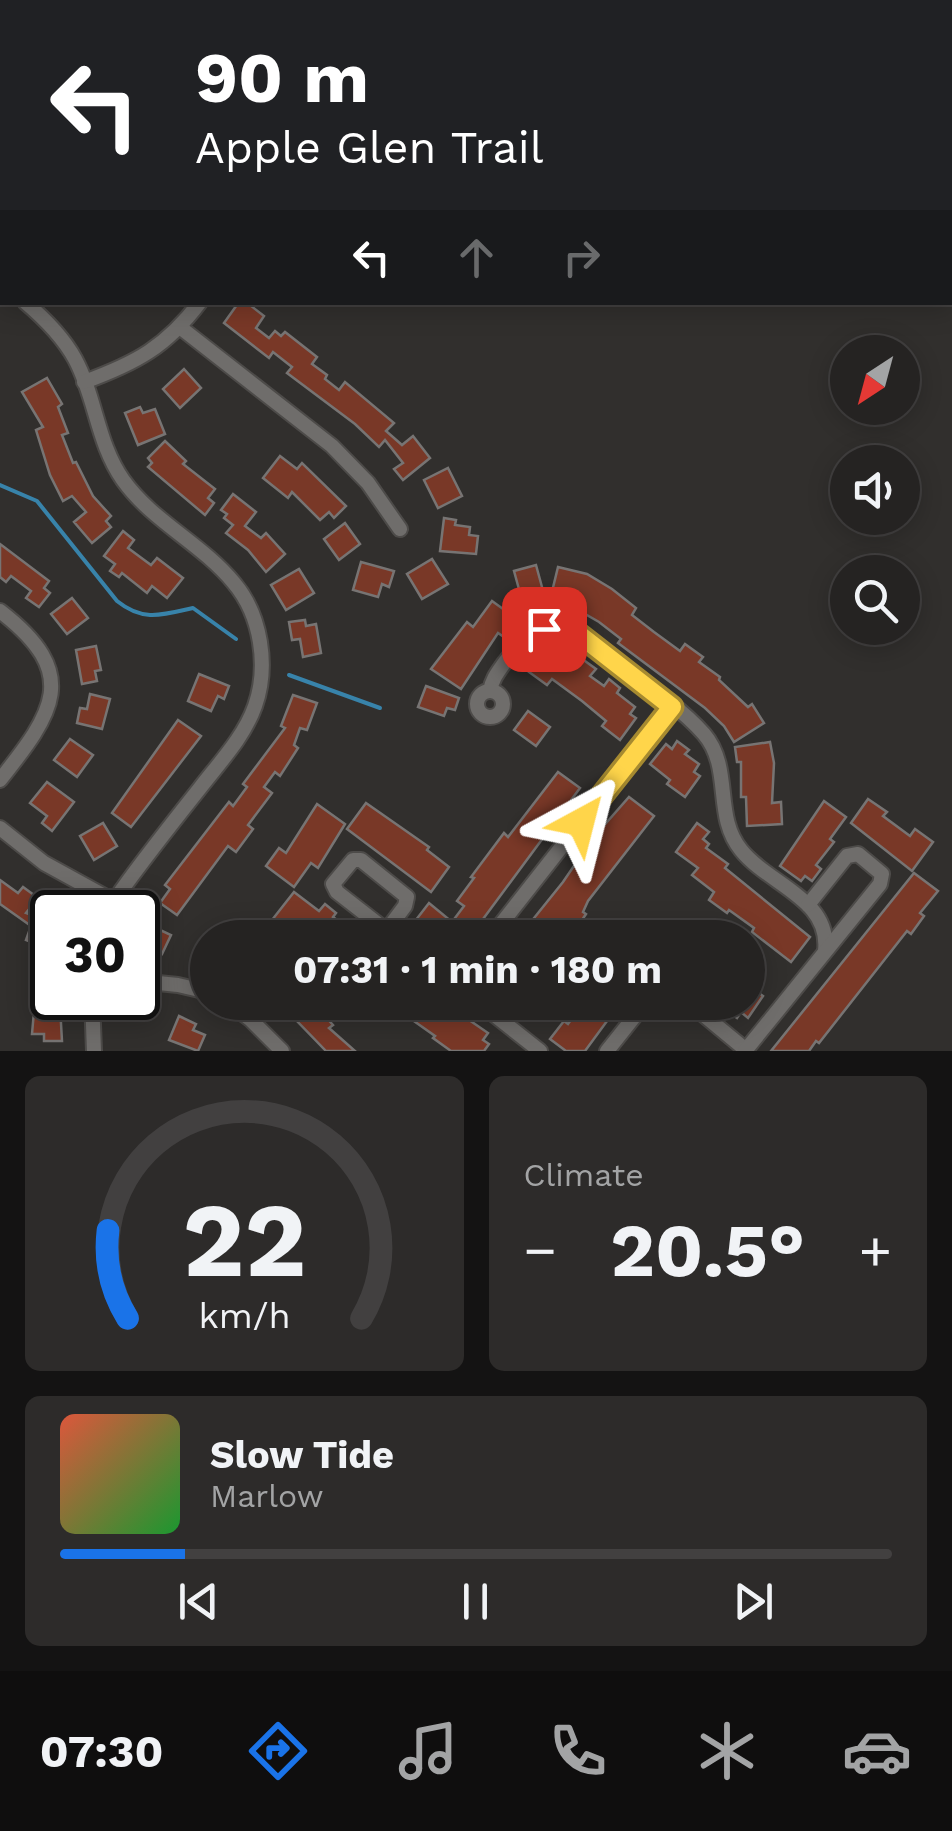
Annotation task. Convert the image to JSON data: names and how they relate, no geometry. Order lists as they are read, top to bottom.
{
  "north": "bottom left",
  "page": {
    "turn": ["90 m", "Apple Glen Trail"],
    "limit": "30",
    "trip": "07:31 · 1 min · 180 m",
    "tile": "Climate",
    "heat": ["−", "20.5°", "+"],
    "song": ["Slow Tide", "Marlow"],
    "tabs": "07:30",
    "gauge": ["22", "km/h"]
  }
}
